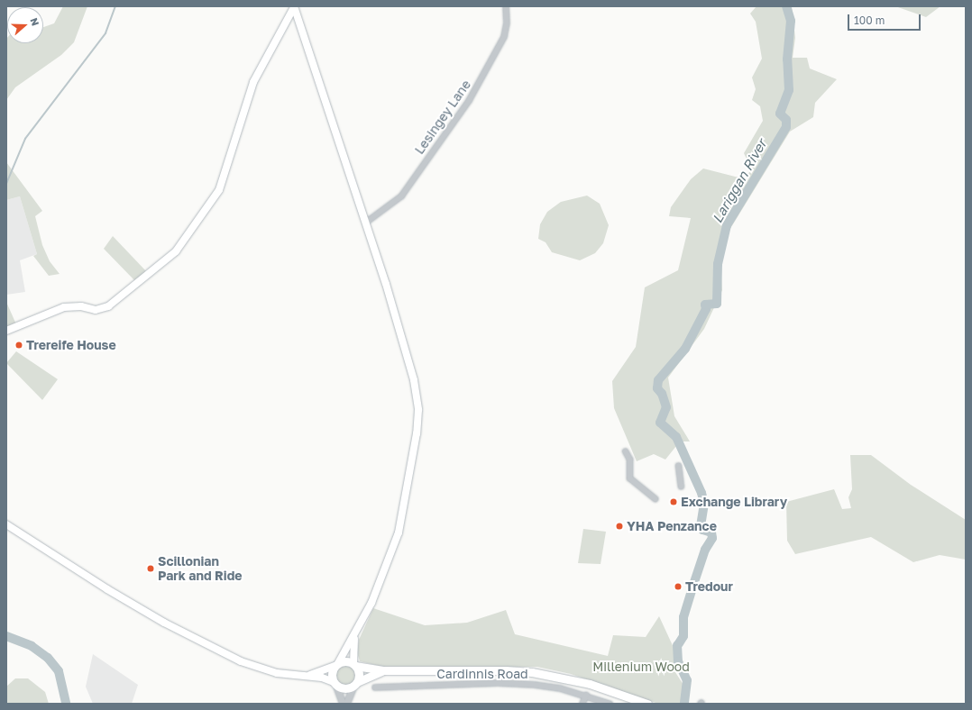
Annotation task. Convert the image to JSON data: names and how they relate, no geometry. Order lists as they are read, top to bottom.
{
  "streets": {
    "street": ["Lesingey Lane", "Cardinnis Road"]
  },
  "water": ["Lariggan River"],
  "parks": ["Millenium Wood"],
  "places": [
    "Trereife House",
    "Exchange Library",
    "YHA Penzance",
    "Scillonian Park and Ride",
    "Tredour"
  ],
  "scale_bar": "100 m",
  "north": "right"
}
